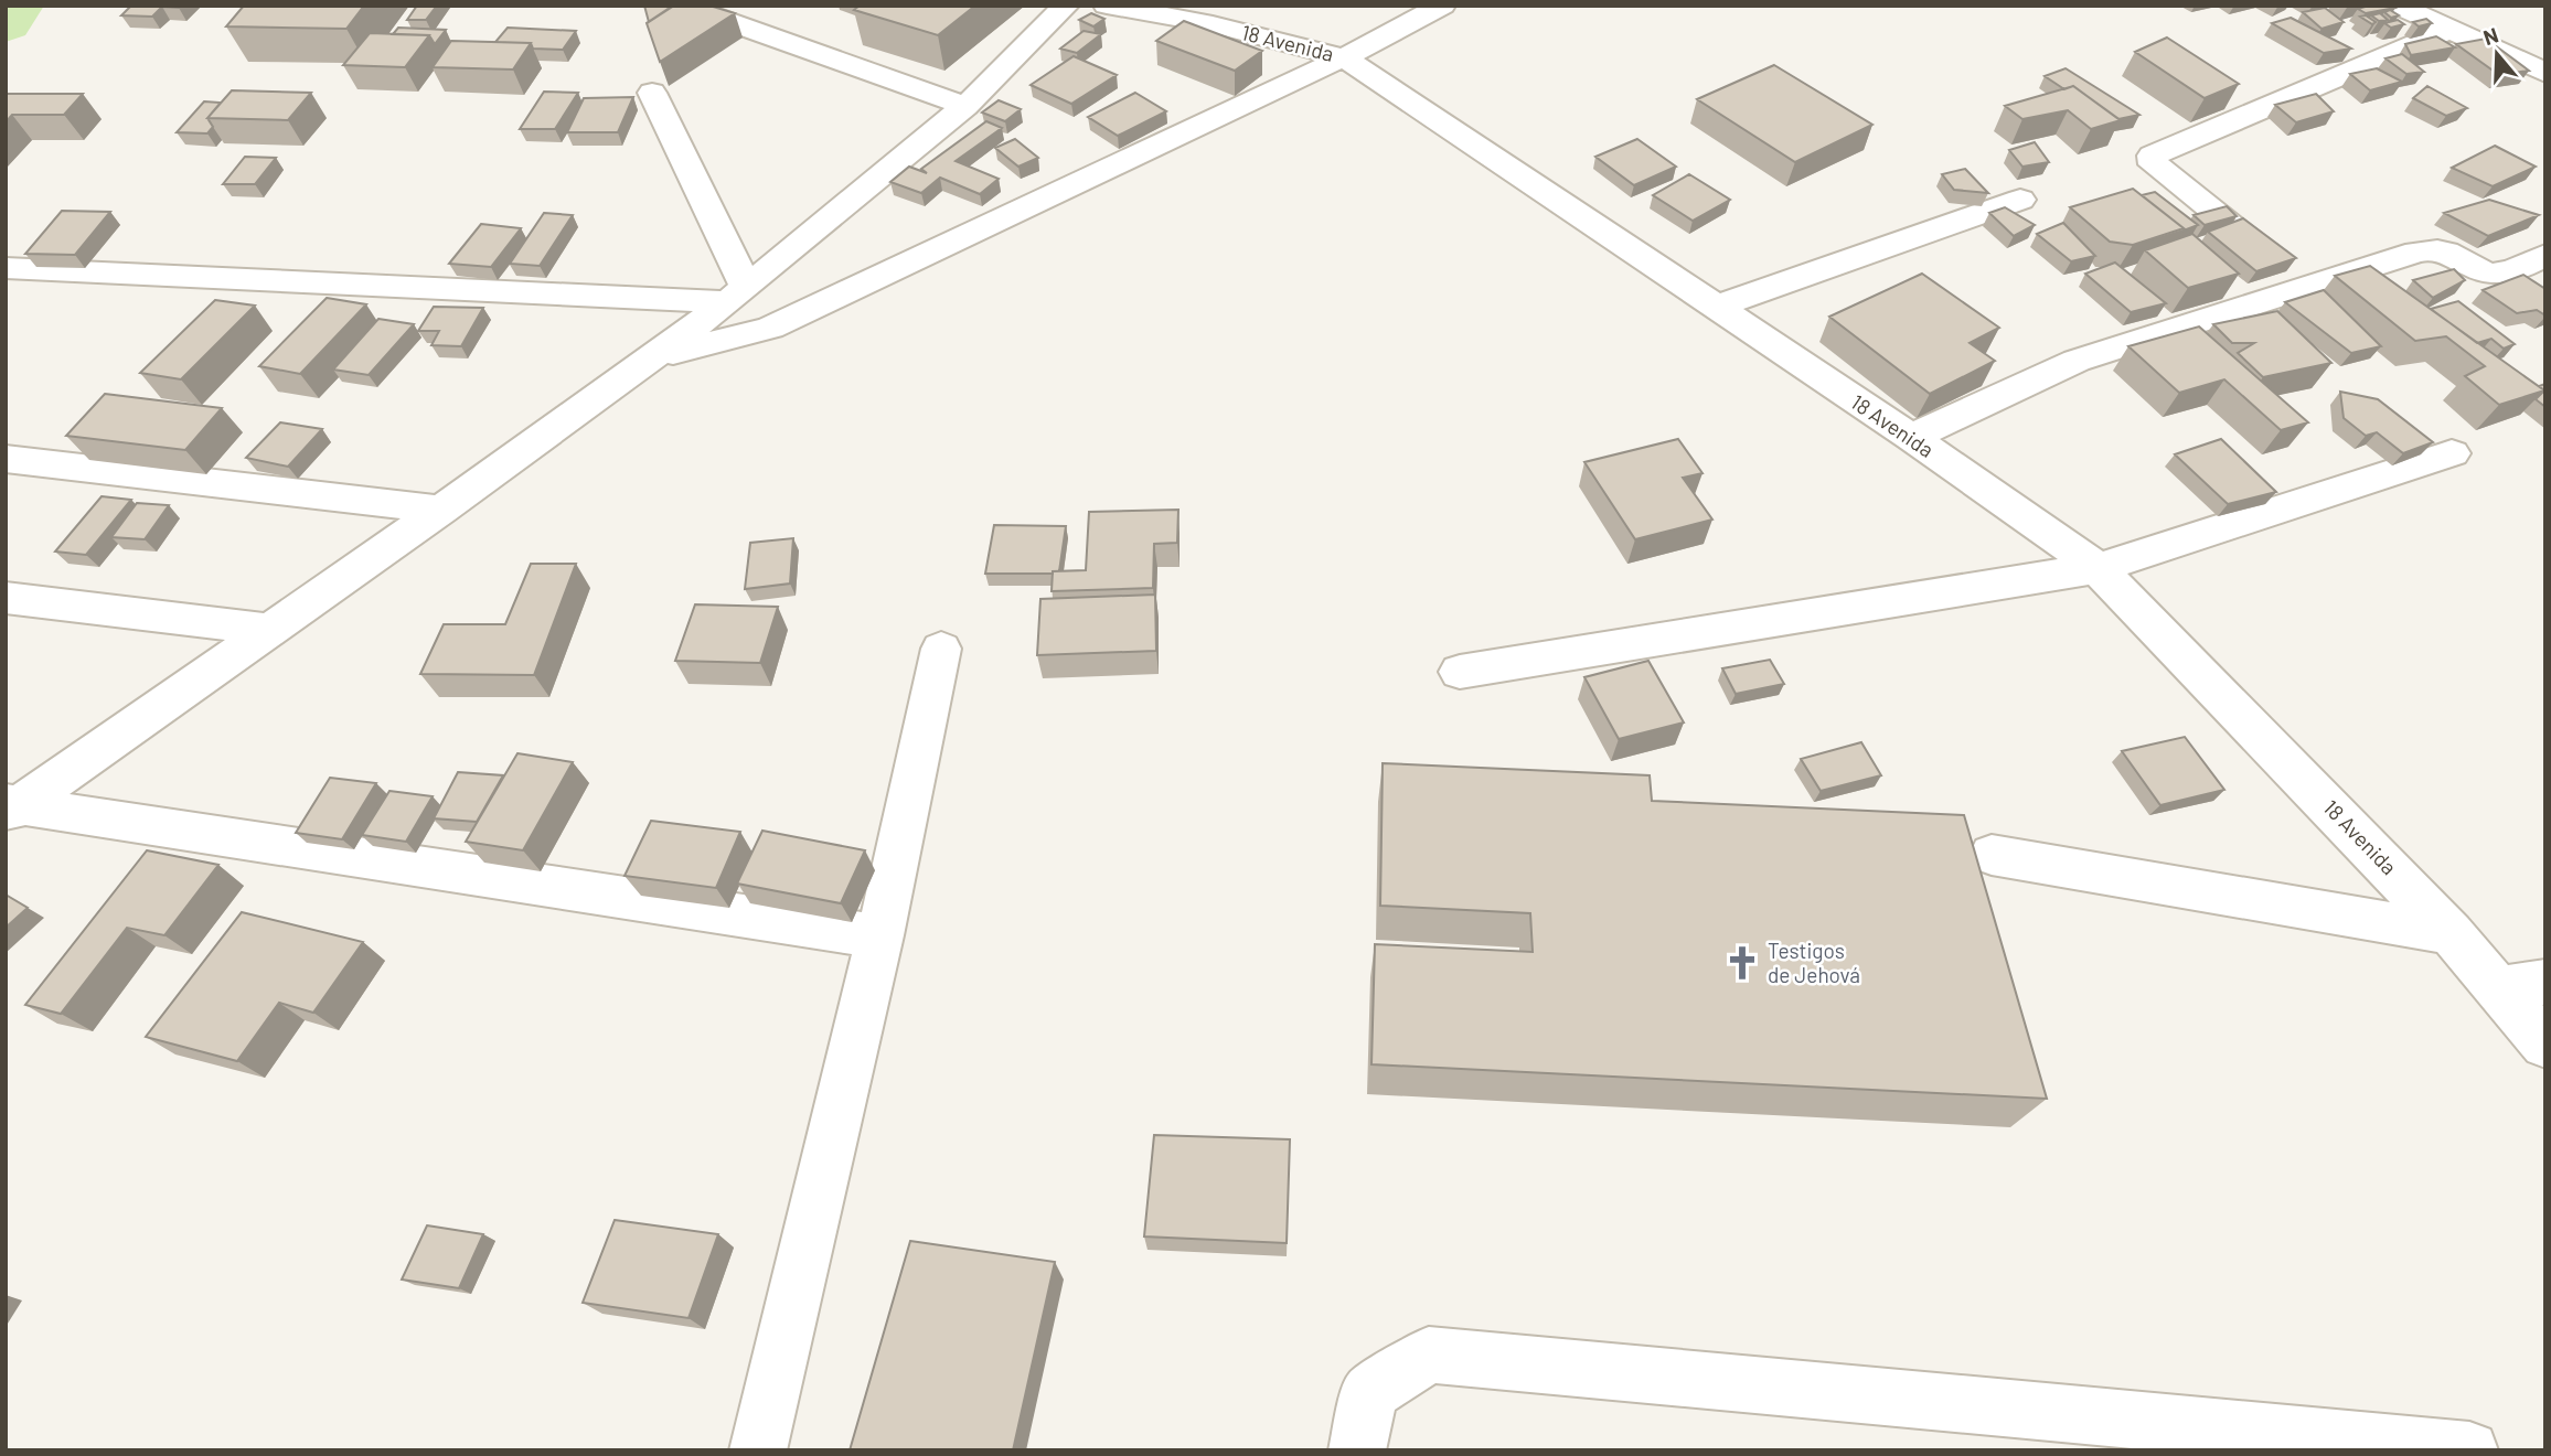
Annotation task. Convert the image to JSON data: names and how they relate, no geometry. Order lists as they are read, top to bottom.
{
  "streets": {
    "street": ["18 Avenida"]
  },
  "places": {
    "church": ["Testigos de Jehová"]
  },
  "north": "top"
}
